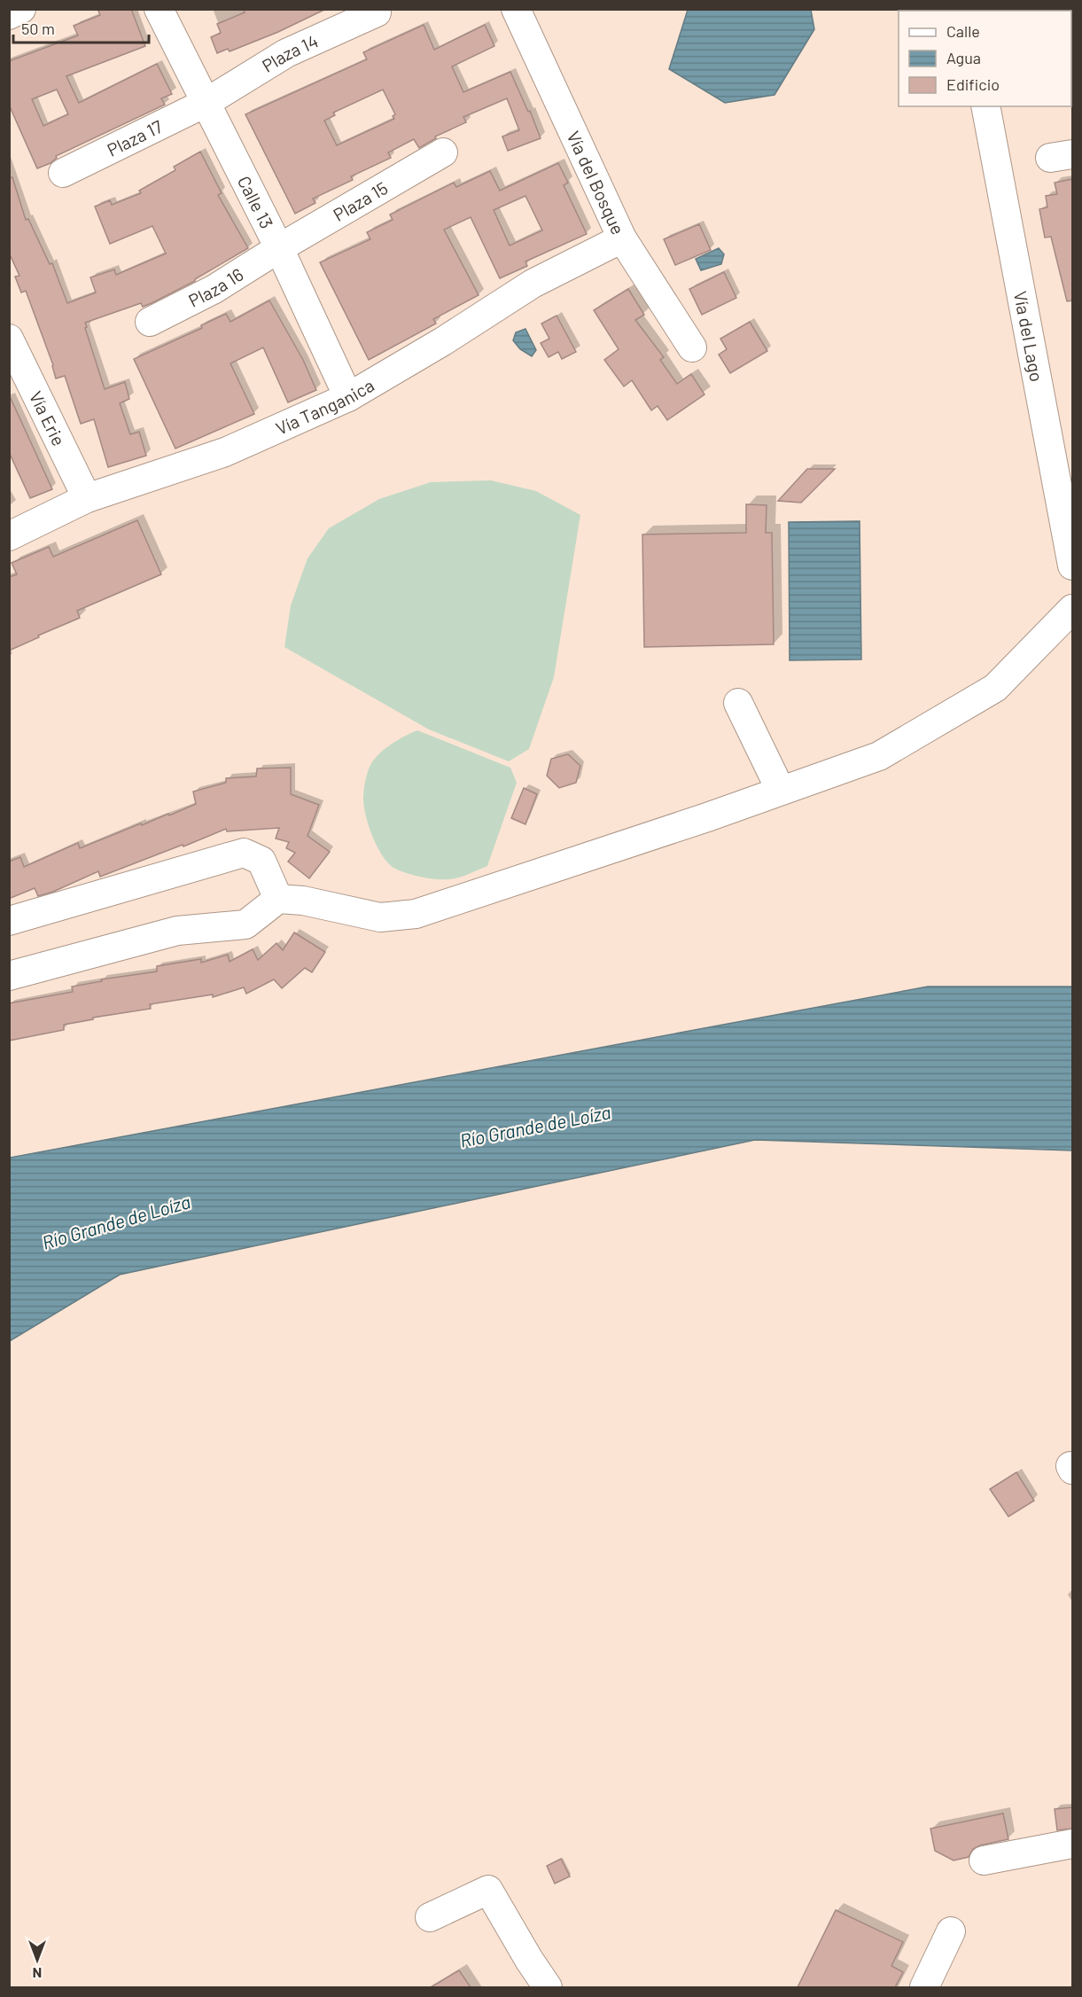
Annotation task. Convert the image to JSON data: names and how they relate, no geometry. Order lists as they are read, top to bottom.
{
  "streets": {
    "street": [
      "Plaza 14",
      "Plaza 17",
      "Vía del Bosque",
      "Plaza 15",
      "Calle 13",
      "Plaza 16",
      "Vía del Lago",
      "Vía Tanganica",
      "Vía Erie"
    ]
  },
  "crossings": [
    ["Plaza 14", "Plaza 17"],
    ["Plaza 14", "Calle 13"],
    ["Plaza 17", "Calle 13"],
    ["Vía del Bosque", "Vía Tanganica"],
    ["Plaza 15", "Calle 13"],
    ["Plaza 15", "Plaza 16"],
    ["Calle 13", "Plaza 16"],
    ["Calle 13", "Vía Tanganica"],
    ["Vía Tanganica", "Vía Erie"]
  ],
  "water": ["Río Grande de Loíza"],
  "legend": ["Calle", "Agua", "Edificio"],
  "scale_bar": "50 m",
  "north": "bottom"
}
